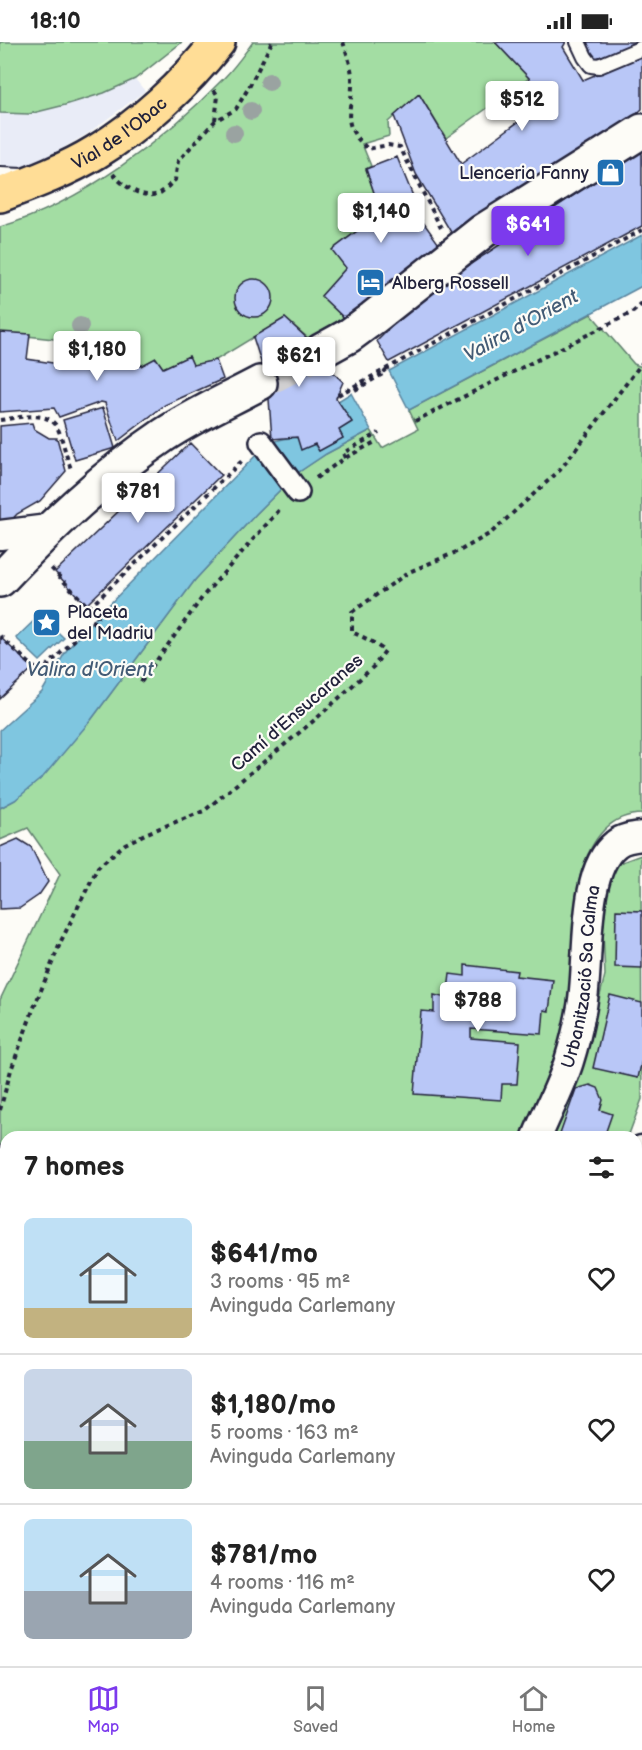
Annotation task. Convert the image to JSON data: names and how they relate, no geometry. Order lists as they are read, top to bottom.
{
  "streets": {
    "highway": ["Vial de l'Obac"],
    "street": ["Urbanització Sa Calma"],
    "path": ["Camí d'Ensucaranes"]
  },
  "water": ["Valira d'Orient"],
  "places": {
    "shop": ["Llenceria Fanny"],
    "hotel": ["Alberg Rossell"],
    "place": ["Placeta del Madriu"]
  },
  "page": {
    "status": "18:10",
    "price": [
      "$512",
      "$1,140",
      "$641",
      "$1,180",
      "$621",
      "$781",
      "$788"
    ],
    "heading": "7 homes",
    "list": [
      {
        "name": "$641/mo",
        "note": "3 rooms · 95 m² · Avinguda Carlemany"
      },
      {
        "name": "$1,180/mo",
        "note": "5 rooms · 163 m² · Avinguda Carlemany"
      },
      {
        "name": "$781/mo",
        "note": "4 rooms · 116 m² · Avinguda Carlemany"
      }
    ],
    "tabs": ["Map", "Saved", "Home"]
  }
}
